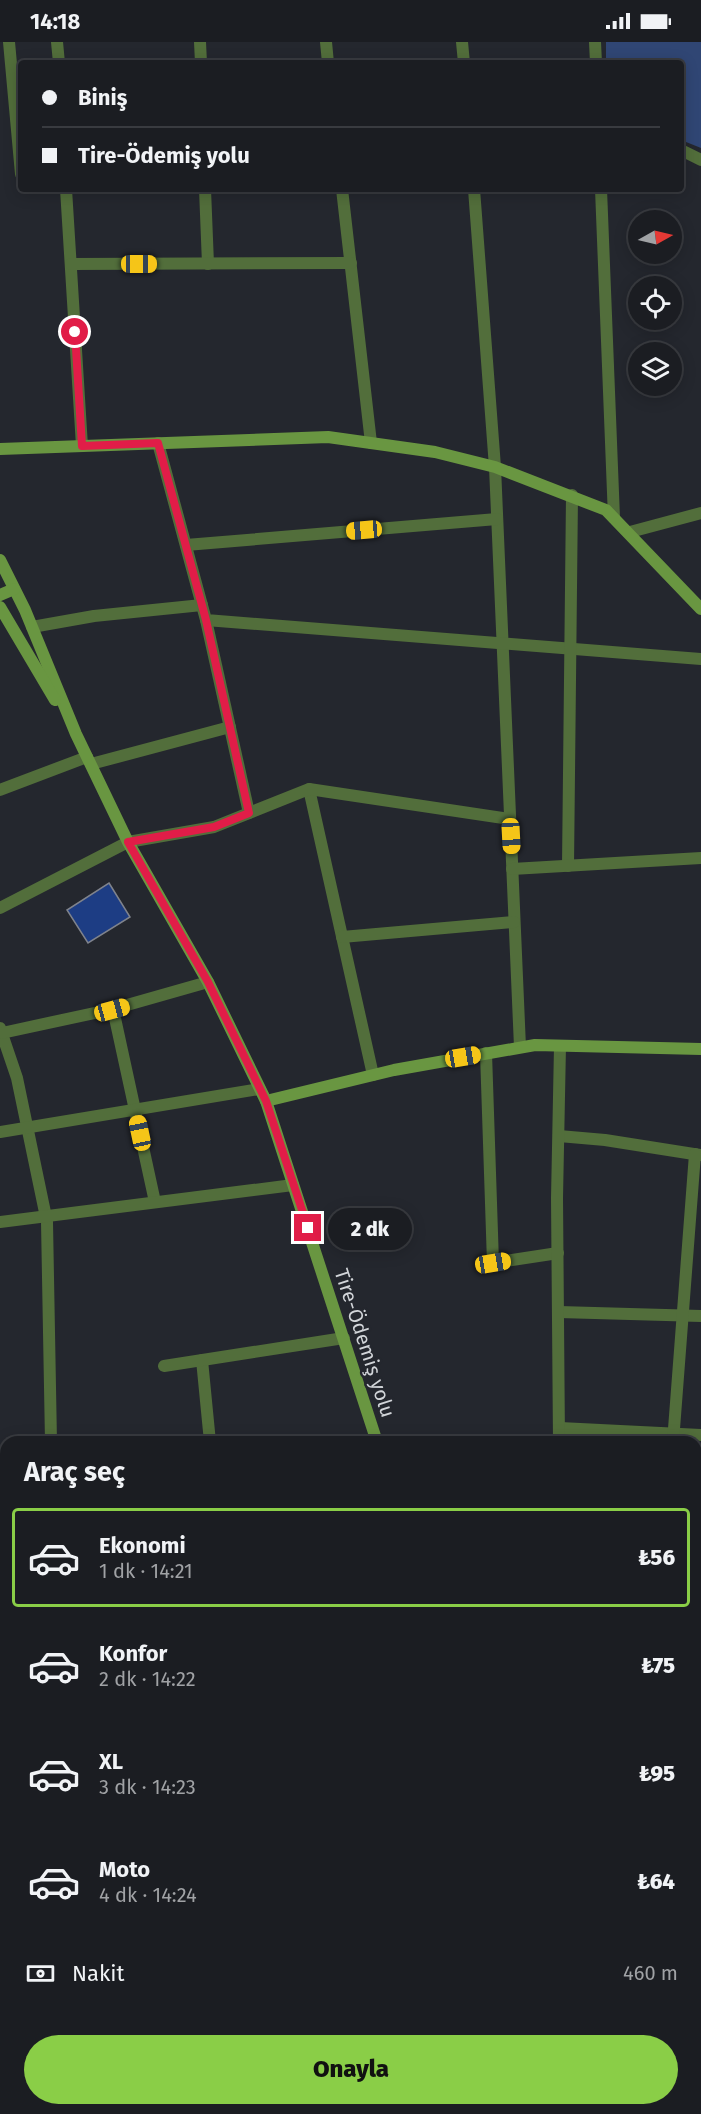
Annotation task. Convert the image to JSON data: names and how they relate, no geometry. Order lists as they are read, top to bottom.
{
  "streets": {
    "street": ["Tire-Ödemiş yolu"]
  },
  "north": "right",
  "page": {
    "status": "14:18",
    "banner": ["Biniş", "Tire-Ödemiş yolu"],
    "bubble": "2 dk",
    "heading": "Araç seç",
    "list": [
      {
        "name": "Ekonomi",
        "note": "1 dk · 14:21",
        "value": "₺56"
      },
      {
        "name": "Konfor",
        "note": "2 dk · 14:22",
        "value": "₺75"
      },
      {
        "name": "XL",
        "note": "3 dk · 14:23",
        "value": "₺95"
      },
      {
        "name": "Moto",
        "note": "4 dk · 14:24",
        "value": "₺64"
      }
    ],
    "pay": ["Nakit", "460 m"],
    "buttons": "Onayla"
  }
}
